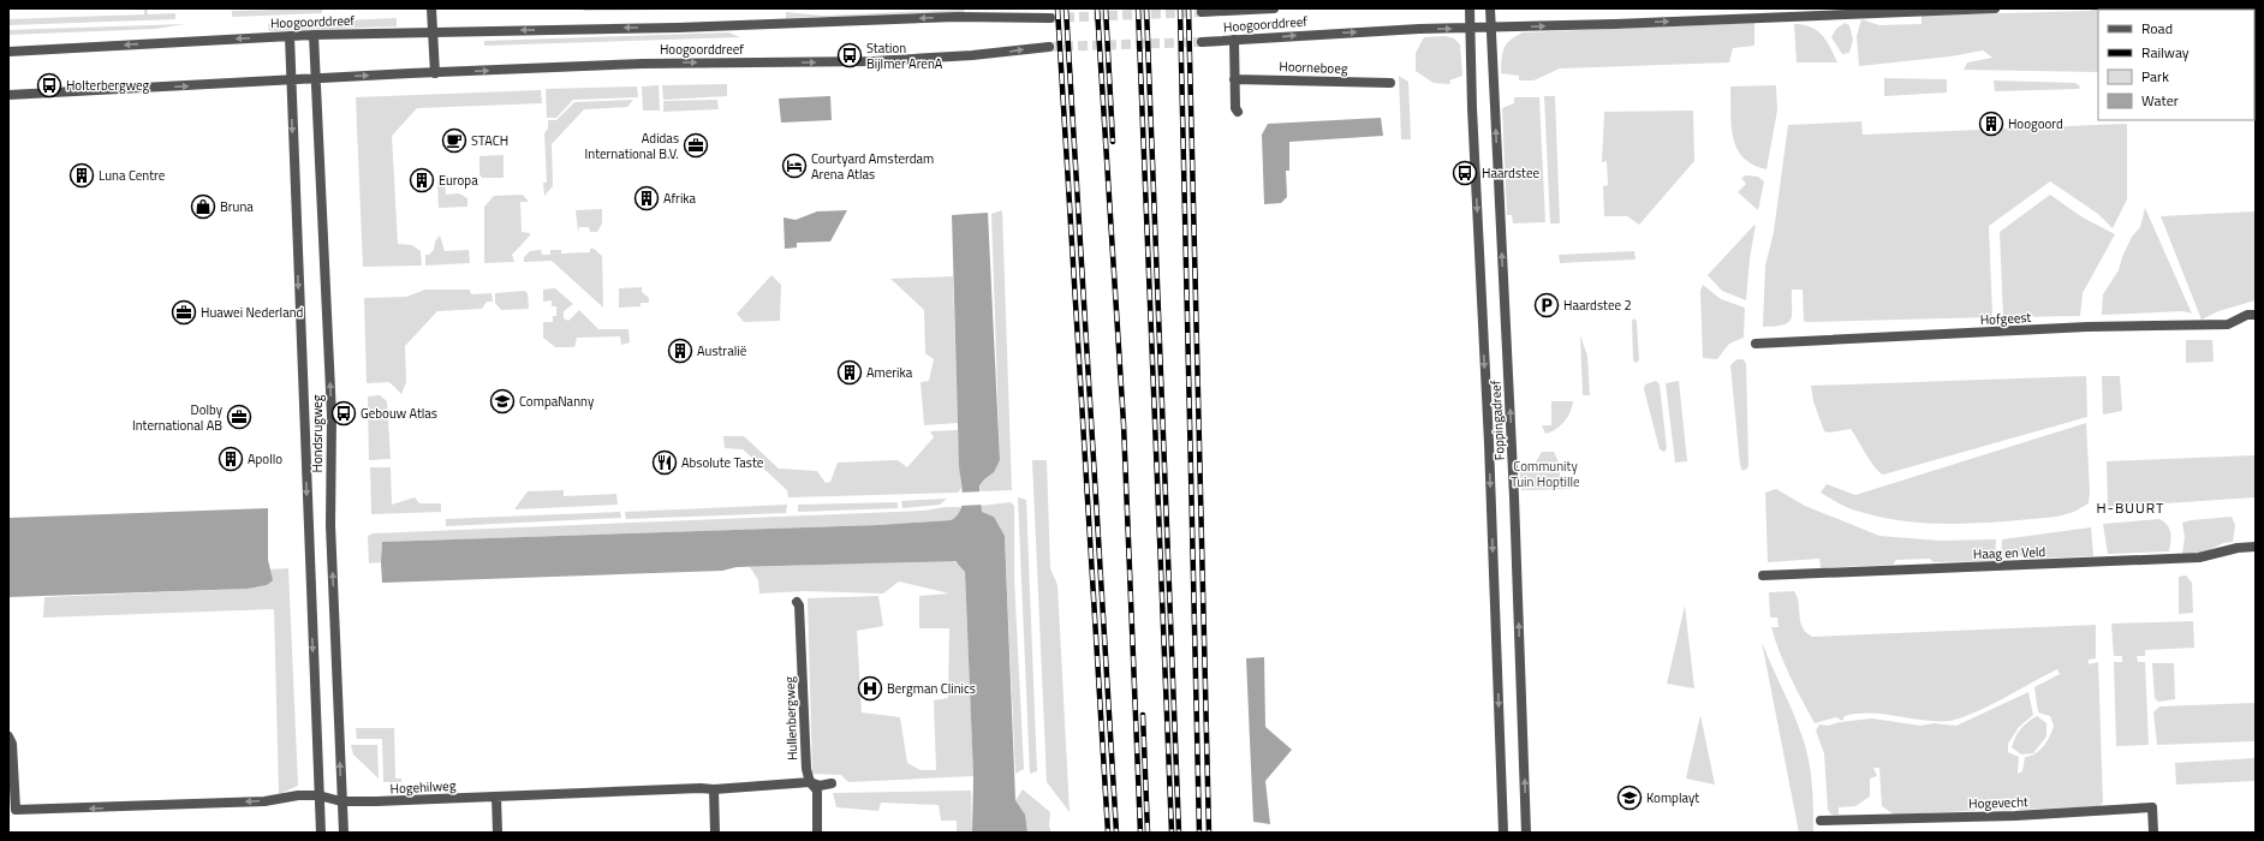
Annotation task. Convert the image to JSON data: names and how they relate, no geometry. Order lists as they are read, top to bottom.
{
  "streets": {
    "street": [
      "Hoogoorddreef",
      "Hoorneboeg",
      "Hofgeest",
      "Foppingadreef",
      "Hondsrugweg",
      "Haag en Veld",
      "Hullenbergweg",
      "Hogehilweg",
      "Hogevecht"
    ]
  },
  "crossings": [
    ["Hoogoorddreef", "Foppingadreef"],
    ["Hoogoorddreef", "Hondsrugweg"],
    ["Hondsrugweg", "Hogehilweg"],
    ["Hullenbergweg", "Hogehilweg"]
  ],
  "one_way": ["Hogehilweg"],
  "districts": ["H-BUURT"],
  "parks": ["Community Tuin Hoptille"],
  "places": {
    "bus stop": [
      "Station Bijlmer ArenA",
      "Holterbergweg",
      "Haardstee",
      "Gebouw Atlas"
    ],
    "building": [
      "Hoogoord",
      "Luna Centre",
      "Europa",
      "Afrika",
      "Australië",
      "Amerika",
      "Apollo"
    ],
    "cafe": ["STACH"],
    "office": ["Adidas International B.V.", "Huawei Nederland", "Dolby International AB"],
    "hotel": ["Courtyard Amsterdam Arena Atlas"],
    "shop": ["Bruna"],
    "parking": ["Haardstee 2"],
    "school or university": ["CompaNanny", "Komplayt"],
    "restaurant": ["Absolute Taste"],
    "hospital": ["Bergman Clinics"]
  },
  "legend": [
    "Road",
    "Railway",
    "Park",
    "Water"
  ]
}
